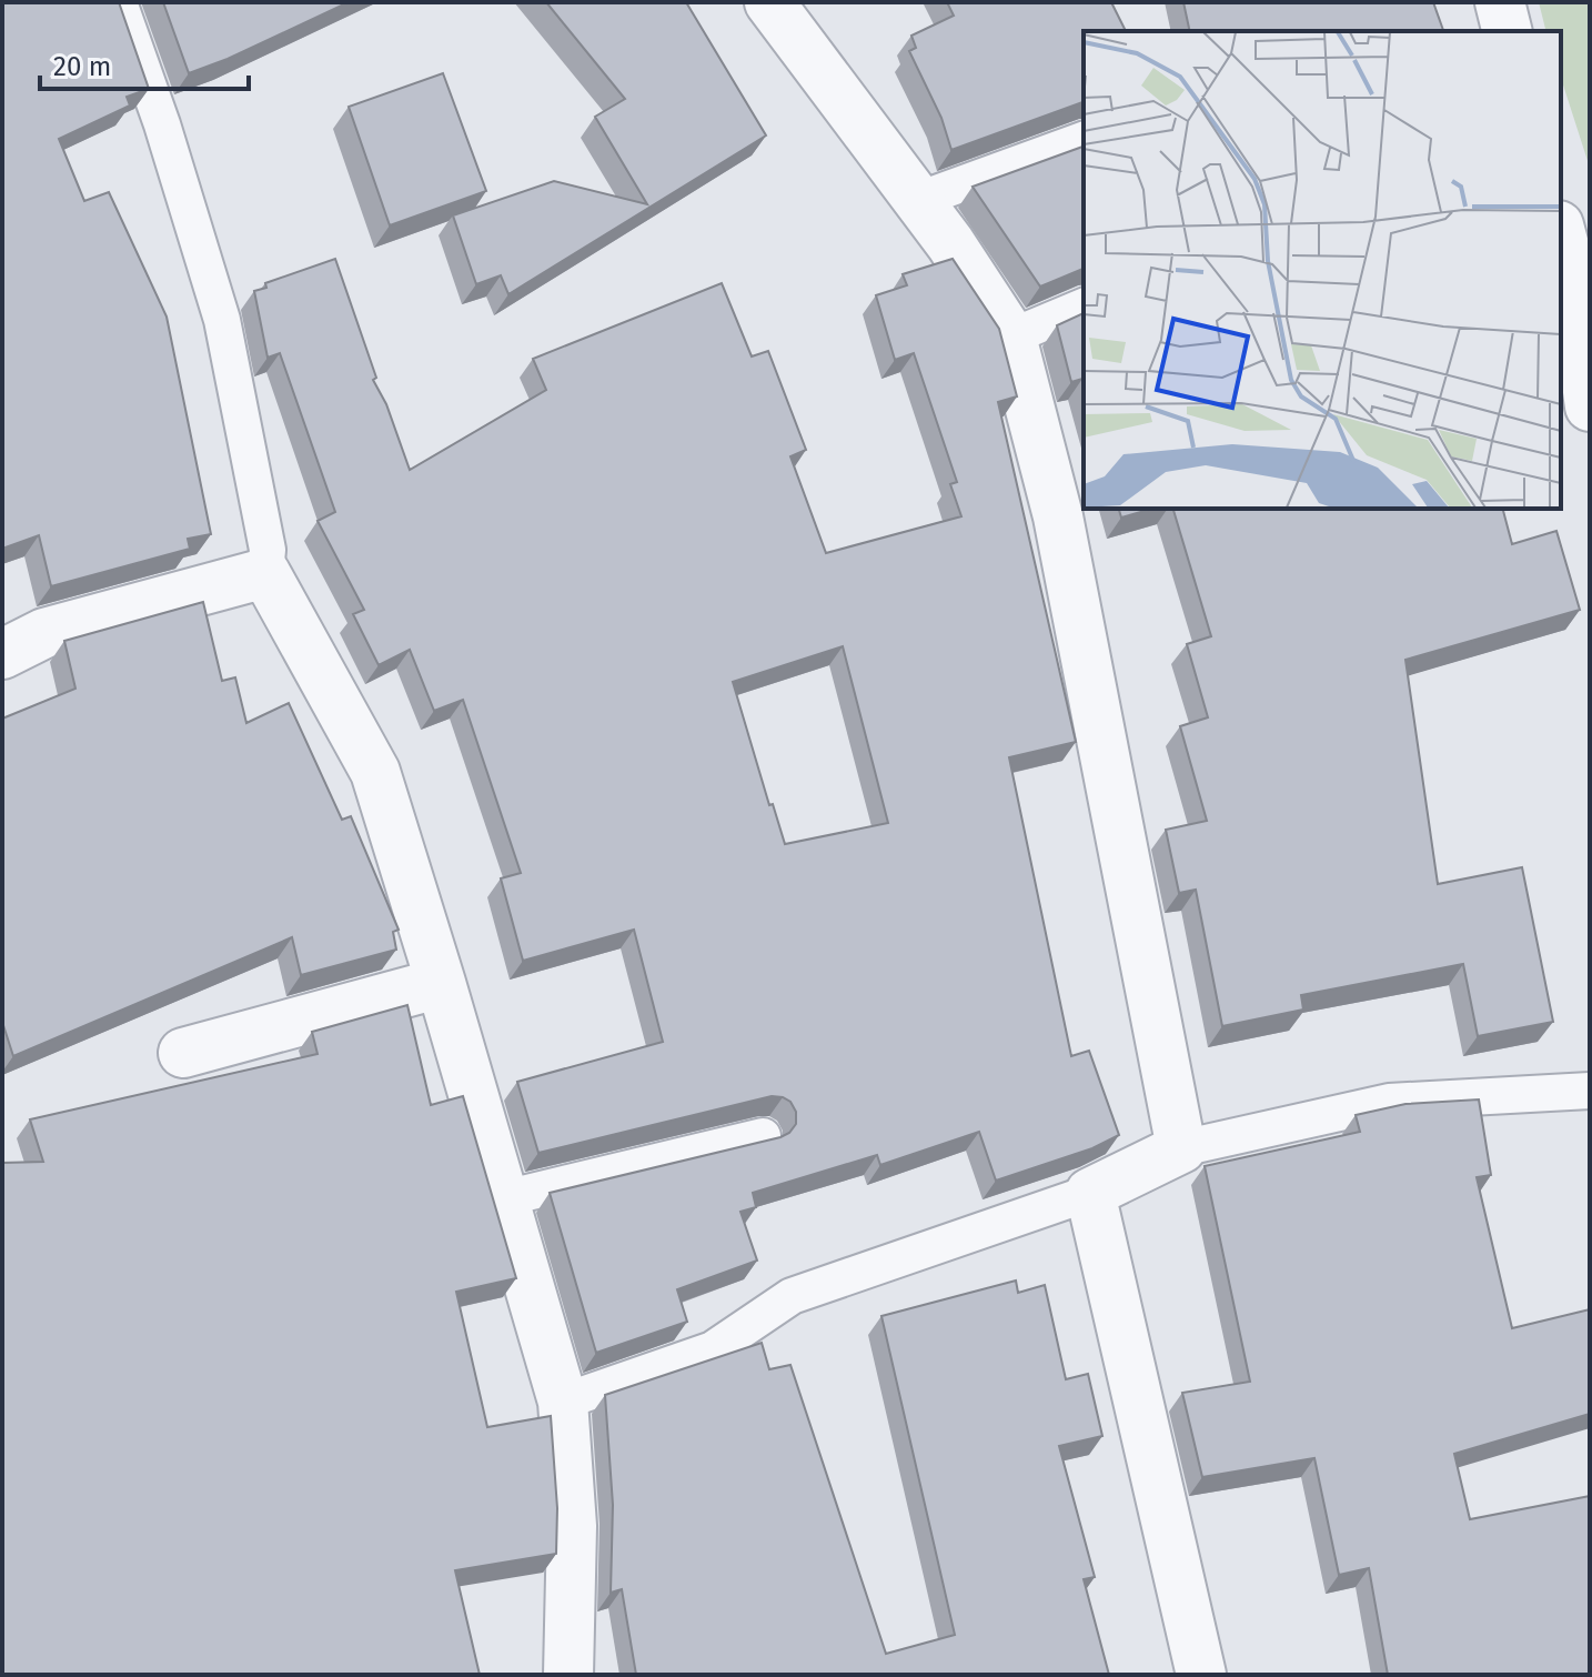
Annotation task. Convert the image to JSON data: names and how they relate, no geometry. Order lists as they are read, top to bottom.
{
  "scale_bar": "20 m"
}
